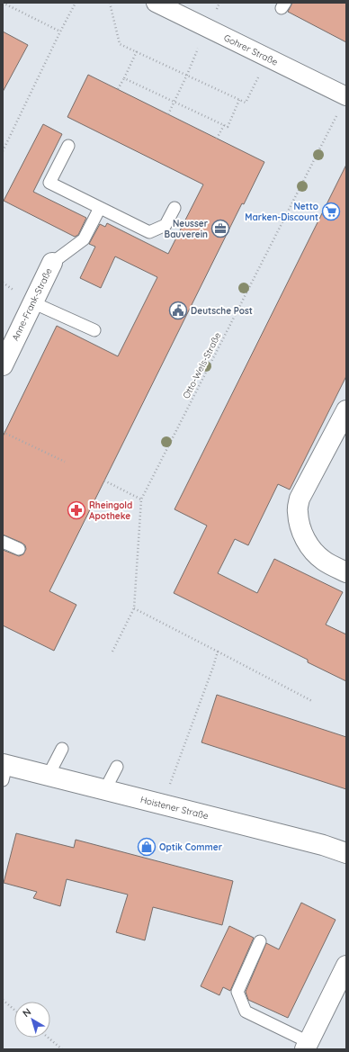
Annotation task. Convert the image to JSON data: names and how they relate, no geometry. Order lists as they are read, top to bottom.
{
  "streets": {
    "street": ["Gohrer Straße", "Anne-Frank-Straße", "Hoistener Straße"],
    "path": ["Otto-Wels-Straße"]
  },
  "places": {
    "supermarket": ["Netto Marken-Discount"],
    "office": ["Neusser Bauverein"],
    "public building": ["Deutsche Post"],
    "pharmacy": ["Rheingold Apotheke"],
    "shop": ["Optik Commer"]
  },
  "north": "top left"
}
